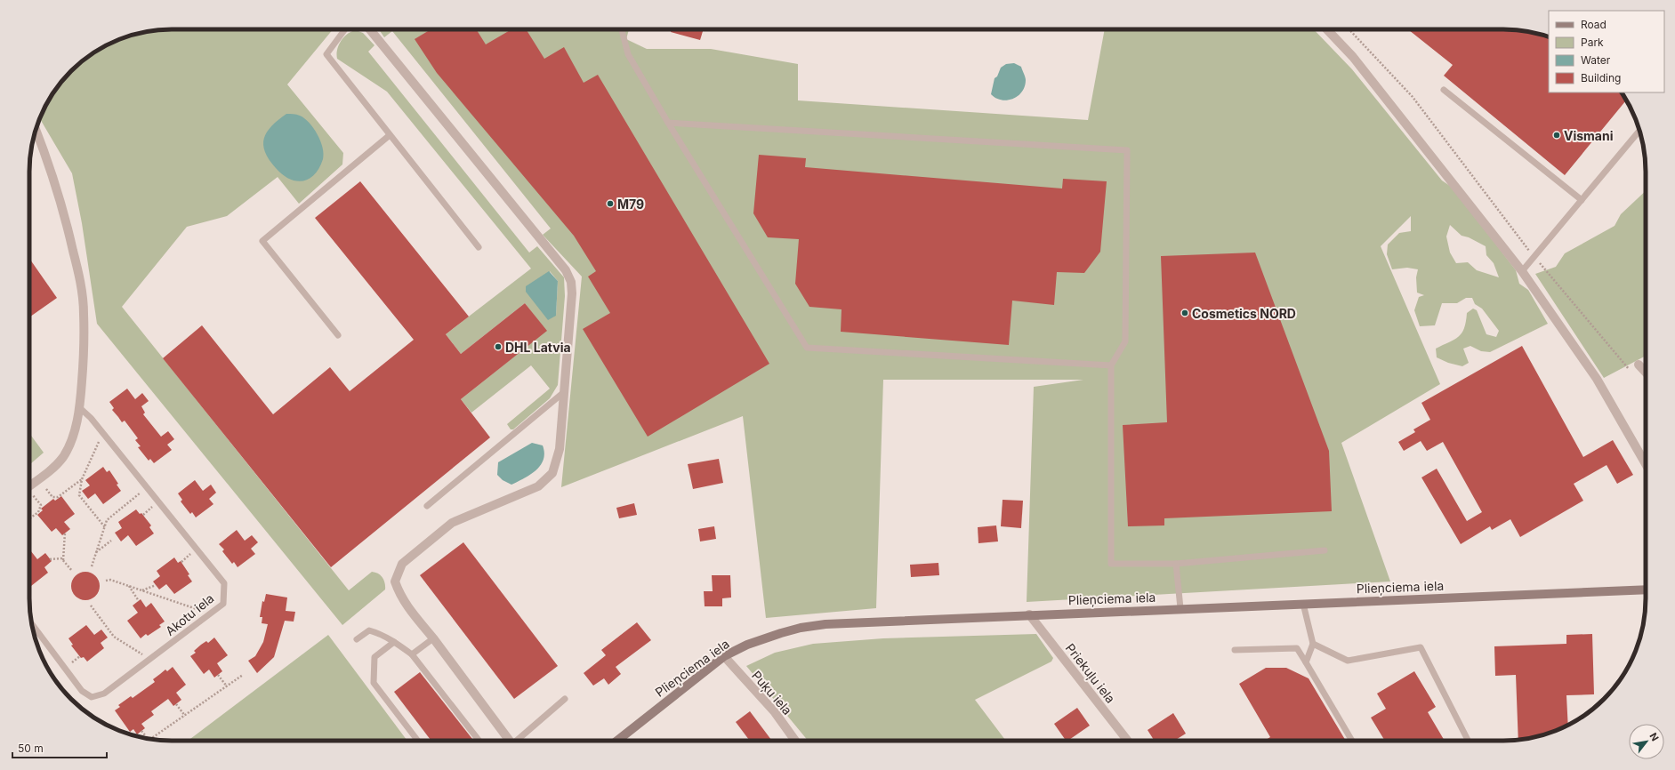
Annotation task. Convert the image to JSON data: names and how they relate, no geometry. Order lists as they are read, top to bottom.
{
  "streets": {
    "main road": ["Plieņciema iela"],
    "street": ["Priekuļu iela", "Puķu iela"],
    "lane": ["Akotu iela"]
  },
  "crossings": [
    ["Plieņciema iela", "Priekuļu iela"],
    ["Plieņciema iela", "Puķu iela"]
  ],
  "places": [
    "Vismani",
    "M79",
    "Cosmetics NORD",
    "DHL Latvia"
  ],
  "legend": [
    "Road",
    "Park",
    "Water",
    "Building"
  ],
  "scale_bar": "50 m",
  "north": "top right"
}
